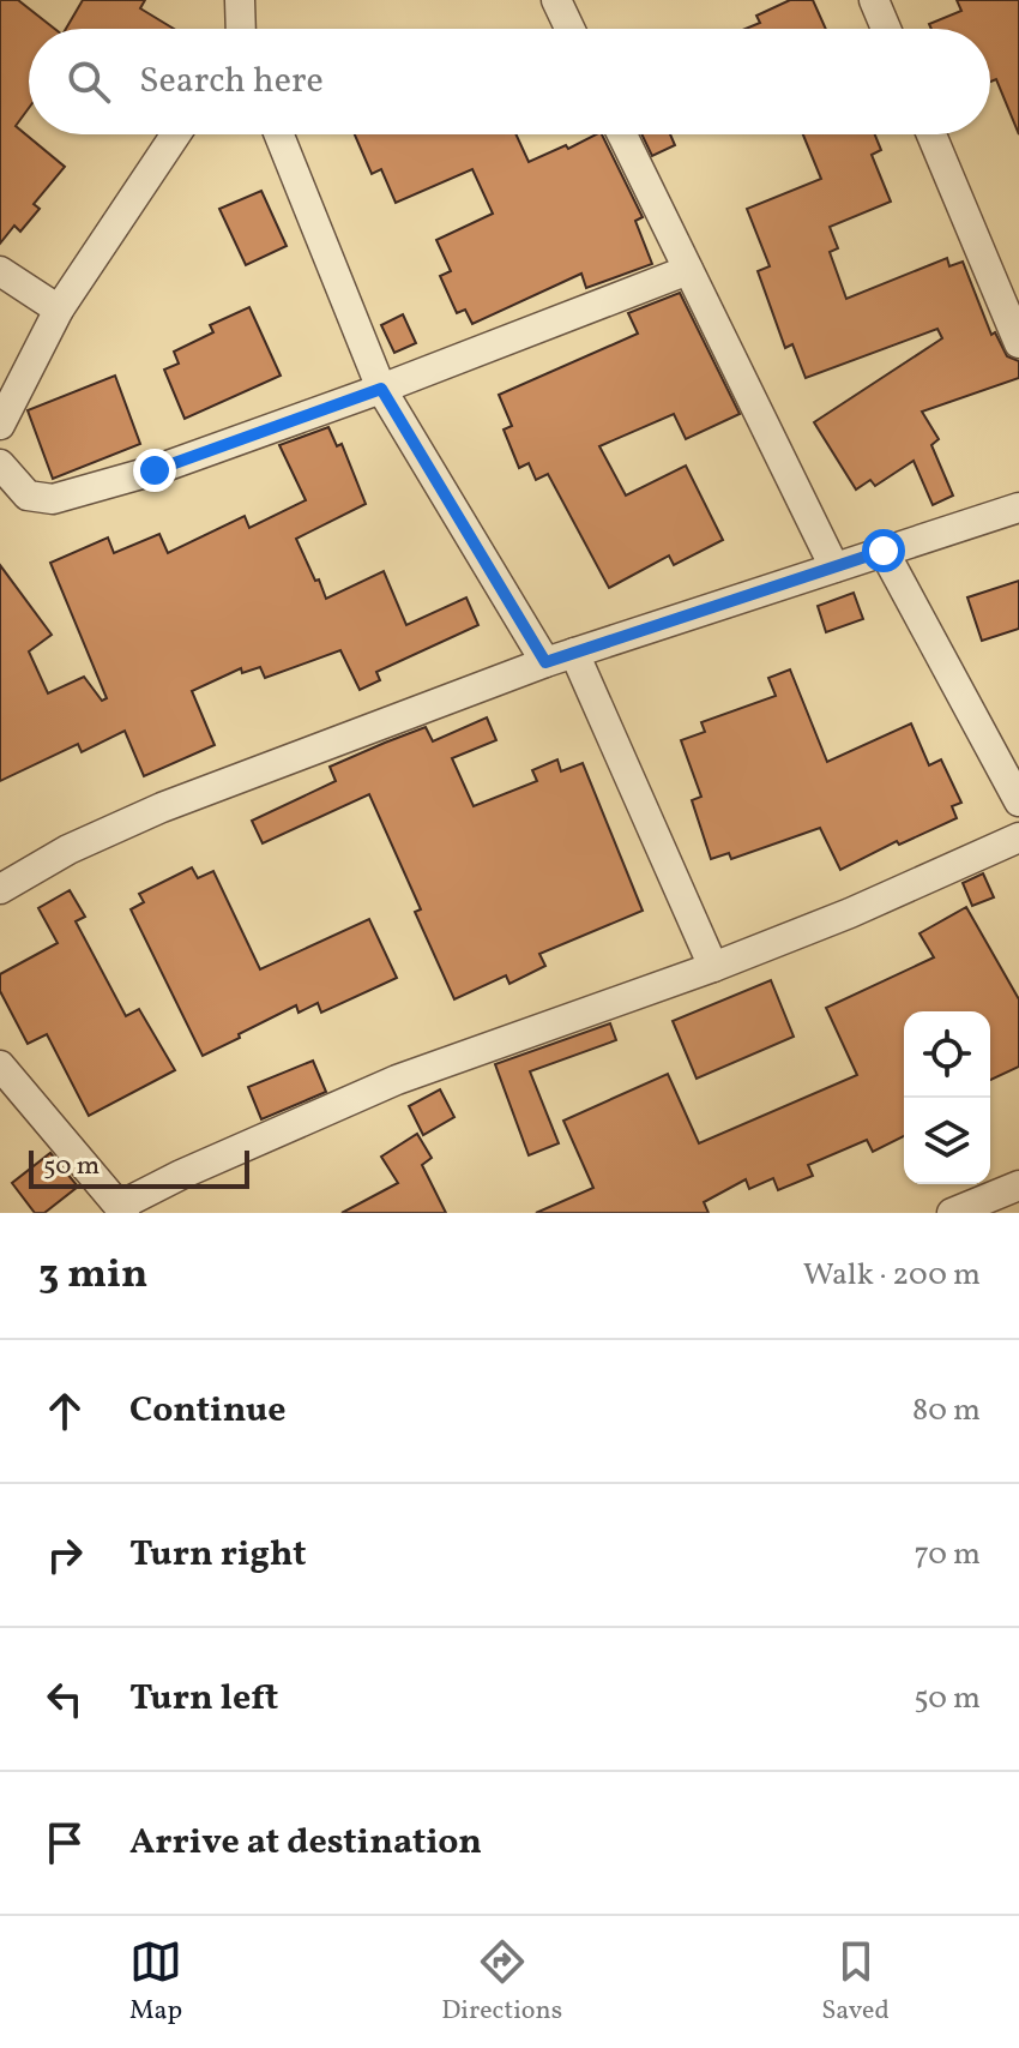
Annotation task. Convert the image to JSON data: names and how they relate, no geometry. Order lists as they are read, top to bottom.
{
  "scale_bar": "50 m",
  "page": {
    "search": "Search here",
    "scale": "50 m",
    "heading": ["3 min", "Walk · 200 m"],
    "list": [
      ["Continue", "80 m"],
      ["Turn right", "70 m"],
      ["Turn left", "50 m"],
      "Arrive at destination"
    ],
    "nav": ["Map", "Directions", "Saved"]
  }
}
